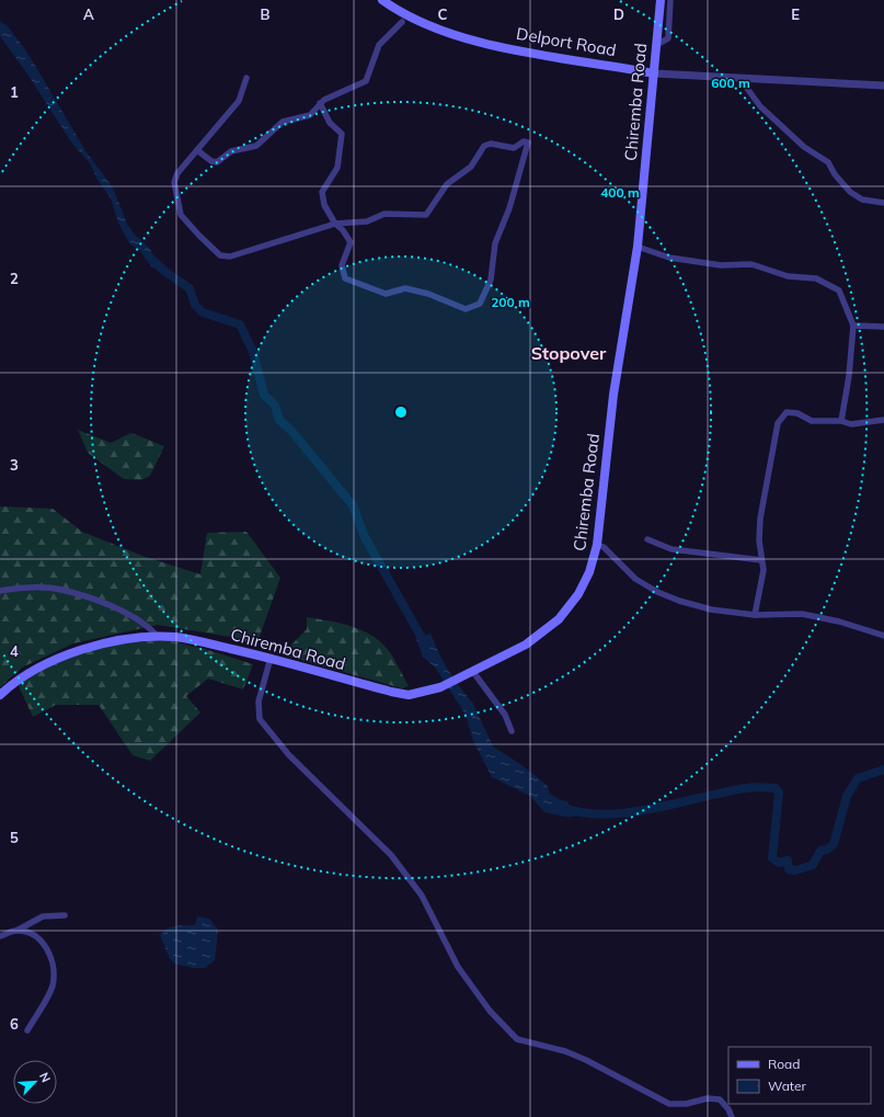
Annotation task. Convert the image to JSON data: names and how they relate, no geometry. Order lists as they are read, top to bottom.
{
  "streets": {
    "main road": ["Delport Road", "Chiremba Road"]
  },
  "crossings": [
    ["Delport Road", "Chiremba Road"]
  ],
  "districts": ["Stopover"],
  "legend": ["Road", "Water"],
  "north": "top right",
  "grid": {
    "columns": [
      "A",
      "B",
      "C",
      "D",
      "E"
    ],
    "rows": [
      "1",
      "2",
      "3",
      "4",
      "5",
      "6"
    ]
  },
  "rings": ["600 m", "400 m", "200 m"]
}
